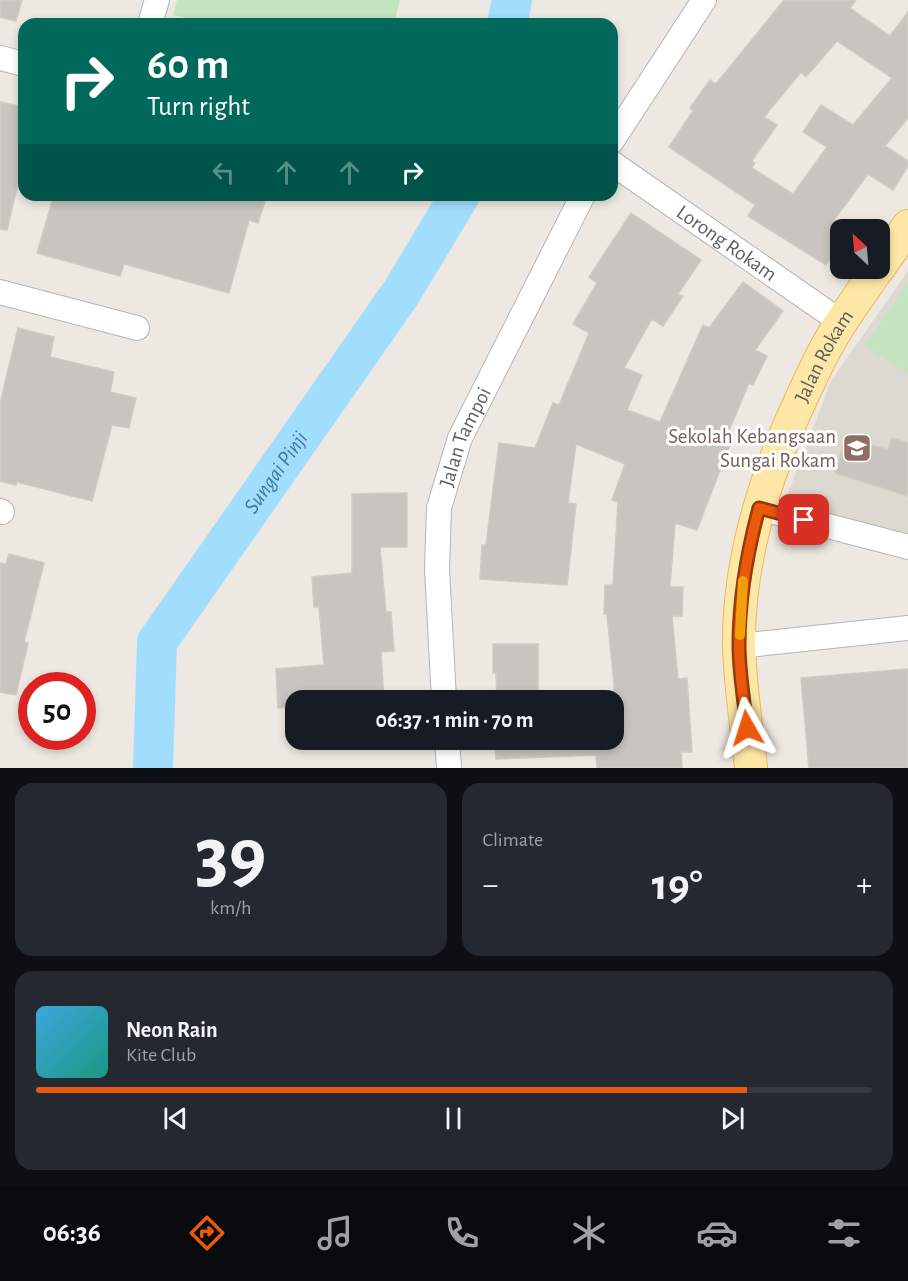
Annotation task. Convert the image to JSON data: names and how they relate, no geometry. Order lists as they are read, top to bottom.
{
  "streets": {
    "main road": ["Jalan Rokam"],
    "street": ["Lorong Rokam", "Jalan Tampoi"]
  },
  "crossings": [
    ["Lorong Rokam", "Jalan Rokam"]
  ],
  "water": ["Sungai Pinji"],
  "places": {
    "school or university": ["Sekolah Kebangsaan Sungai Rokam"]
  },
  "north": "top left",
  "page": {
    "turn": ["60 m", "Turn right"],
    "limit": "50",
    "trip": "06:37 · 1 min · 70 m",
    "tile": [
      ["39", "km/h"],
      "Climate"
    ],
    "heat": ["−", "19°", "+"],
    "song": ["Neon Rain", "Kite Club"],
    "tabs": "06:36"
  }
}
